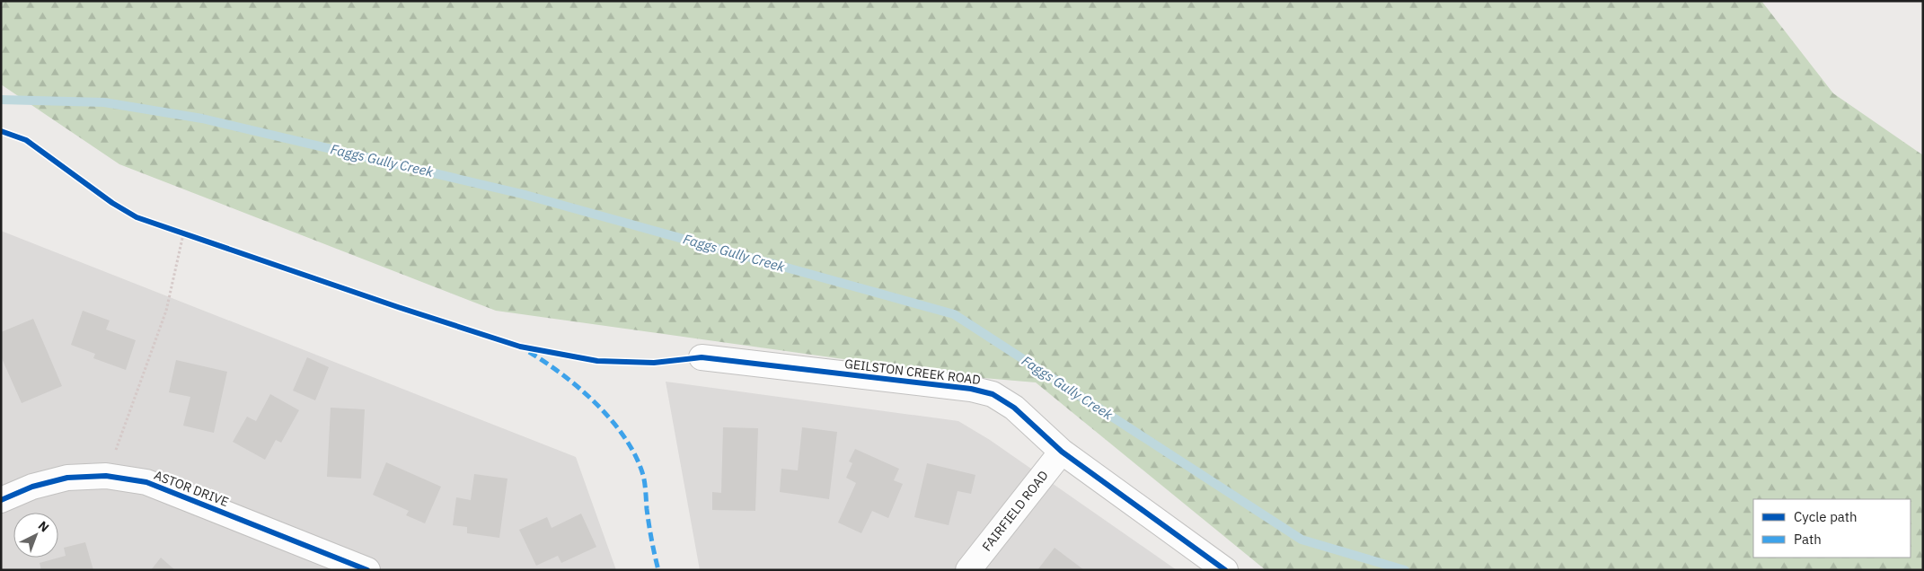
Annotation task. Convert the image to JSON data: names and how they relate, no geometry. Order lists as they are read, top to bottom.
{
  "streets": {
    "street": ["GEILSTON CREEK ROAD", "ASTOR DRIVE", "FAIRFIELD ROAD"]
  },
  "crossings": [
    ["GEILSTON CREEK ROAD", "FAIRFIELD ROAD"]
  ],
  "water": ["Faggs Gully Creek"],
  "legend": ["Cycle path", "Path"],
  "north": "top right"
}
